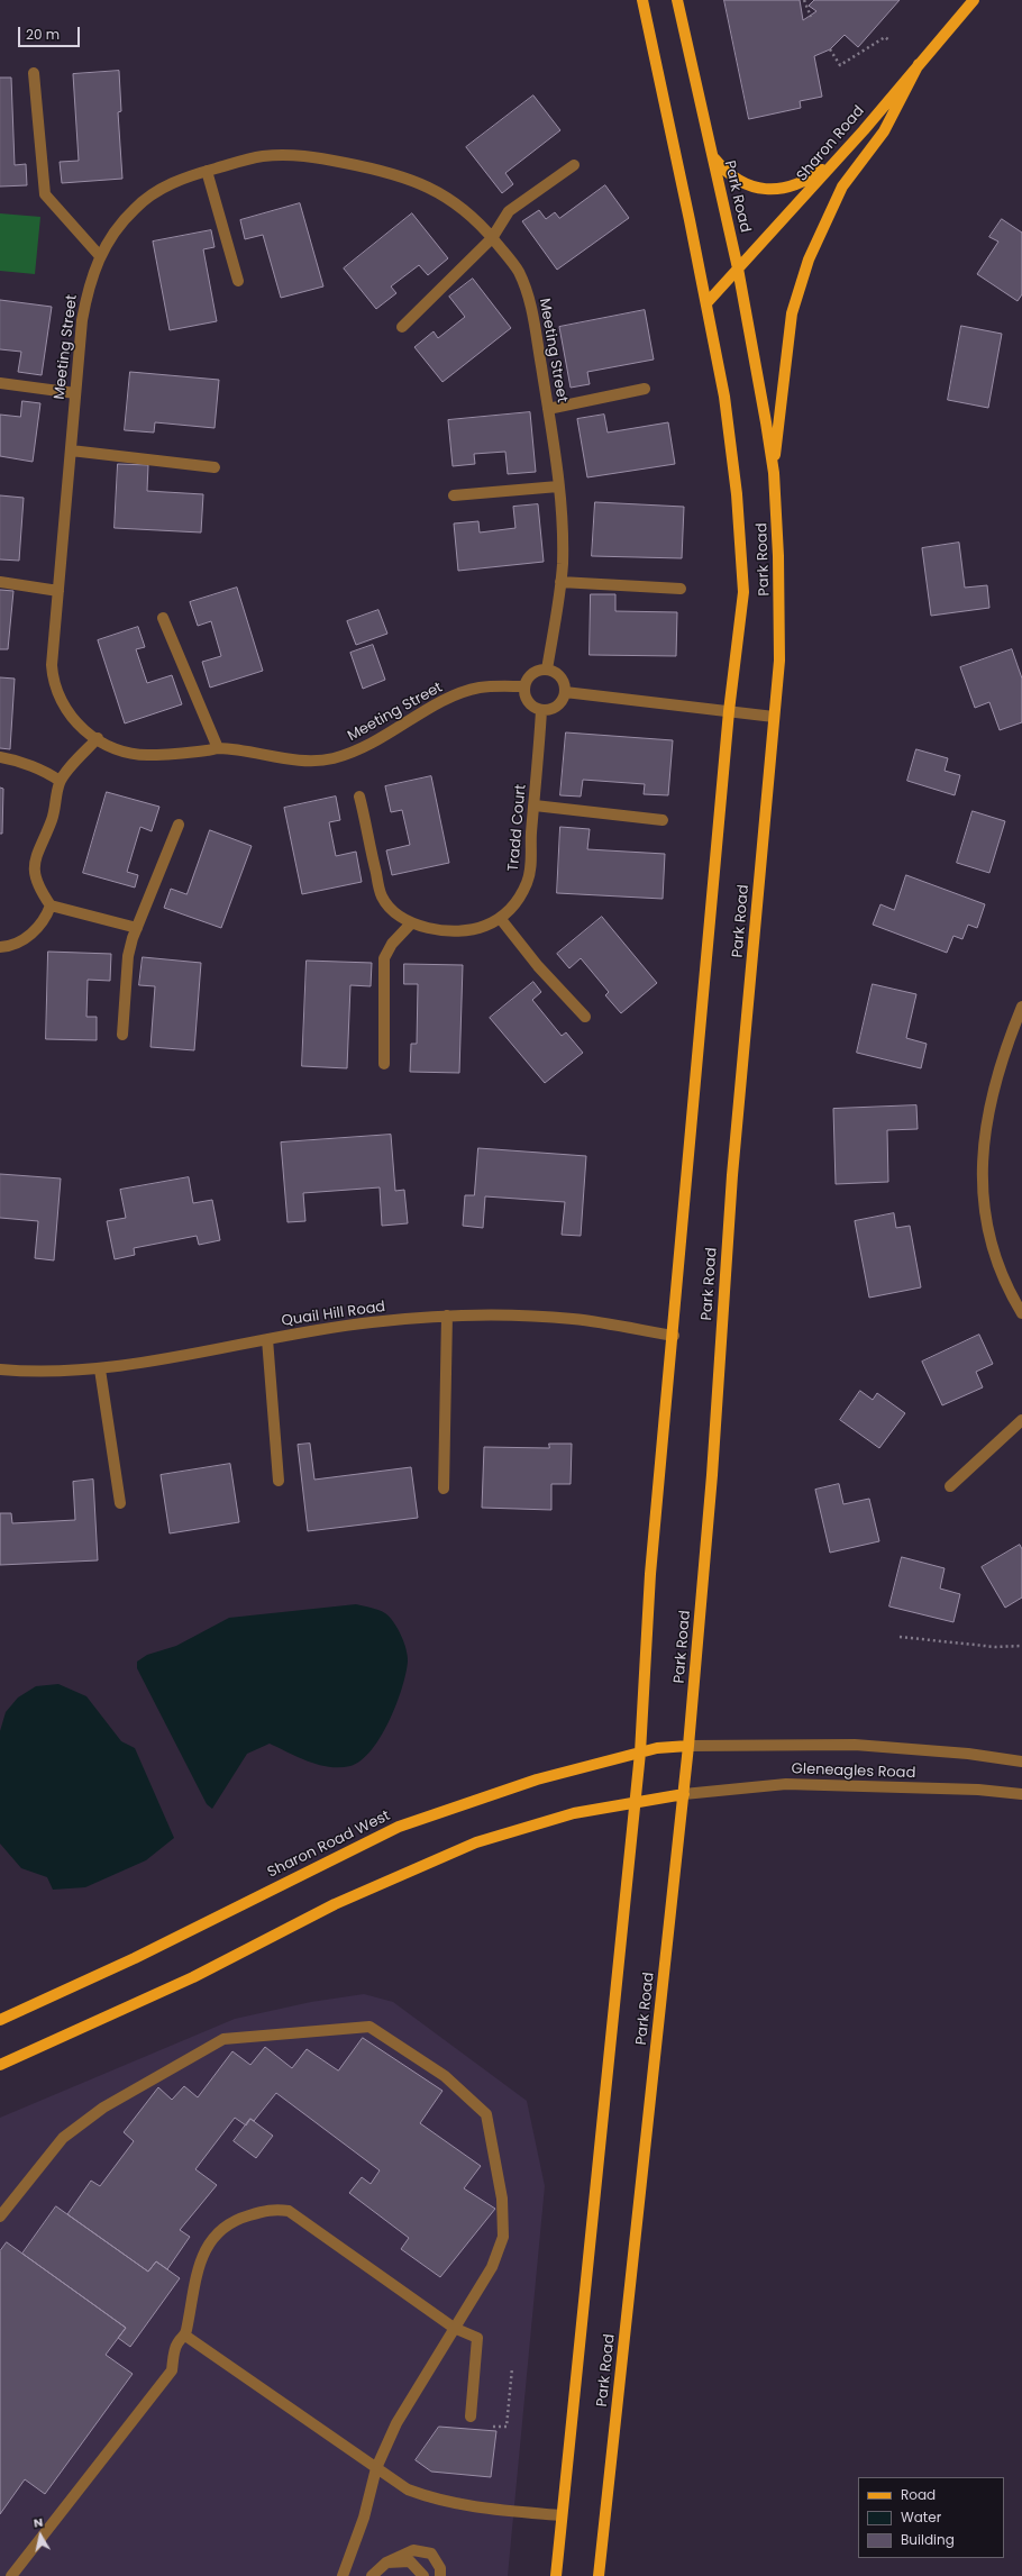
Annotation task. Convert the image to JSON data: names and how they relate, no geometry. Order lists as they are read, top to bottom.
{
  "streets": {
    "main road": ["Sharon Road", "Park Road", "Sharon Road West"],
    "street": [
      "Meeting Street",
      "Tradd Court",
      "Quail Hill Road",
      "Gleneagles Road"
    ]
  },
  "crossings": [
    ["Sharon Road", "Park Road"],
    ["Park Road", "Quail Hill Road"],
    ["Park Road", "Gleneagles Road"],
    ["Park Road", "Sharon Road West"],
    ["Meeting Street", "Tradd Court"],
    ["Gleneagles Road", "Sharon Road West"]
  ],
  "legend": ["Road", "Water", "Building"],
  "scale_bar": "20 m",
  "north": "top"
}
